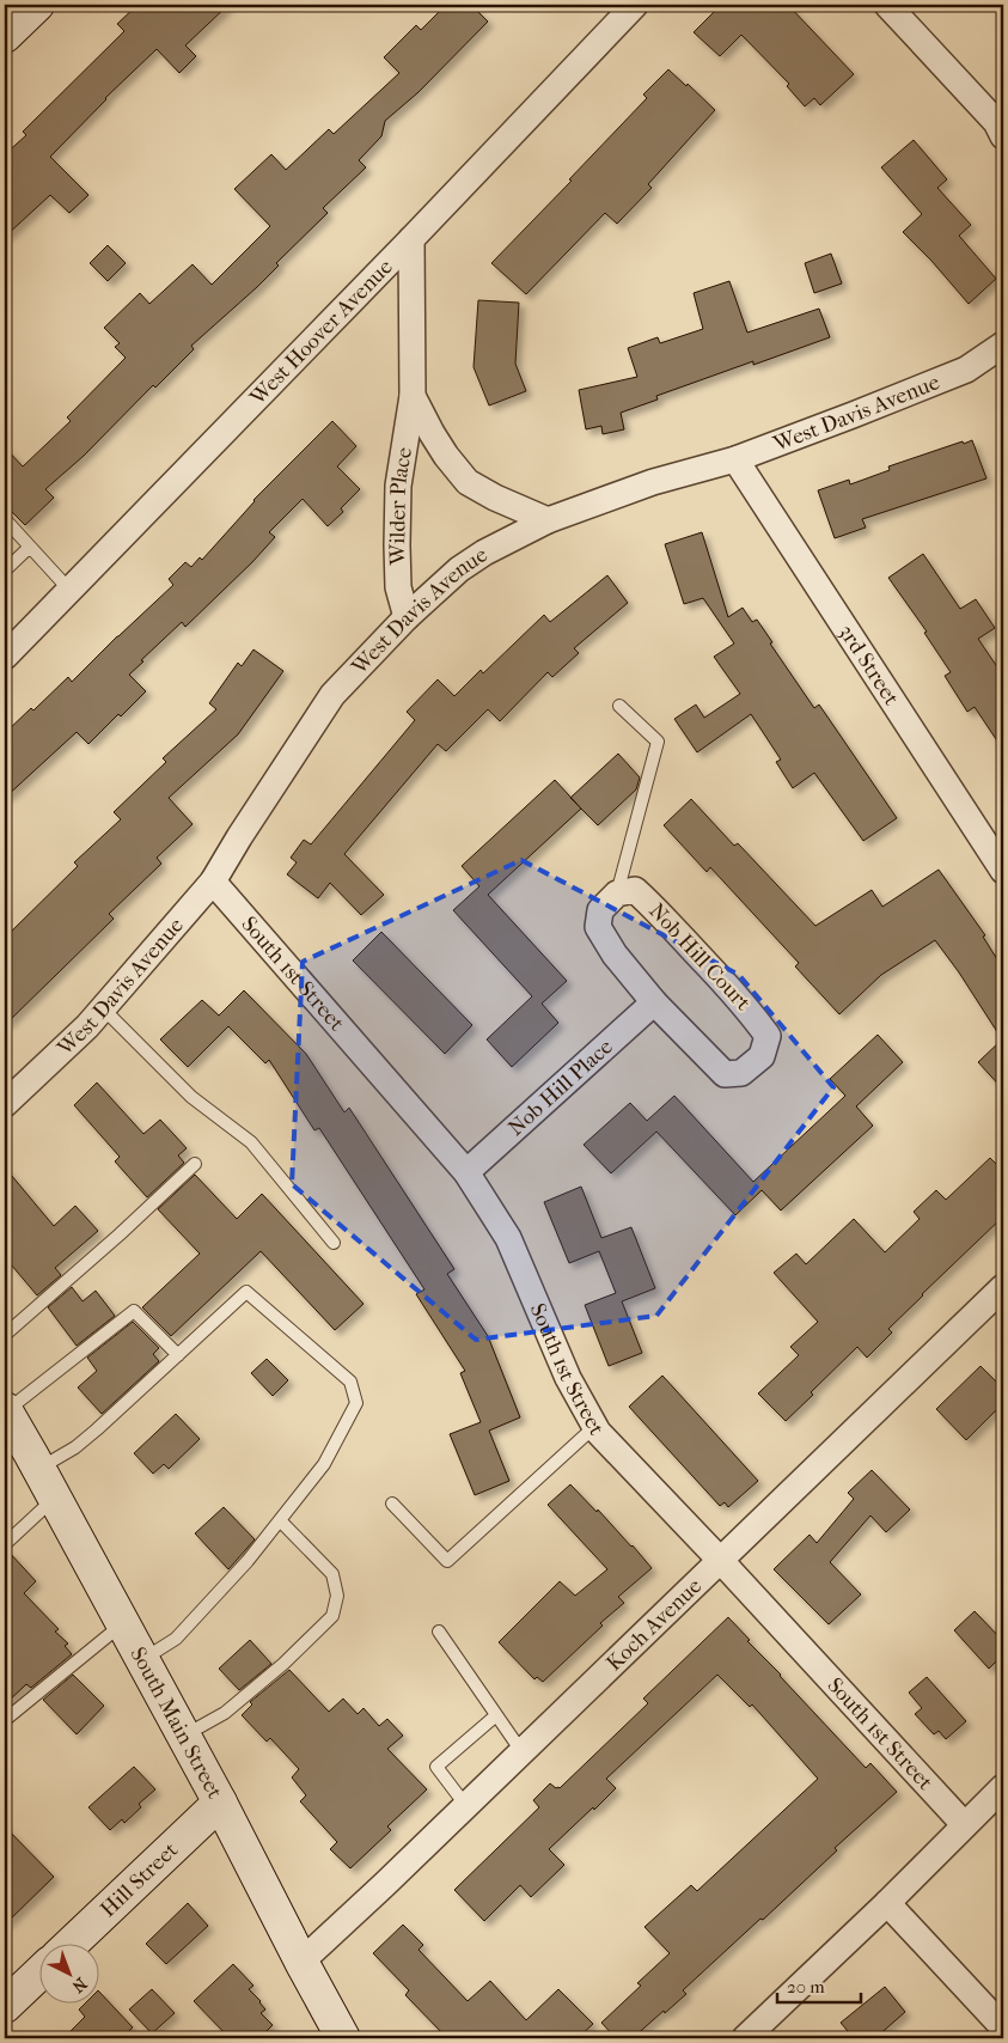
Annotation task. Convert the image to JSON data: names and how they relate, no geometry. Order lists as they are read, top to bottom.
{
  "streets": {
    "main road": ["South Main Street", "Hill Street"],
    "street": [
      "West Hoover Avenue",
      "West Davis Avenue",
      "Wilder Place",
      "3rd Street",
      "Nob Hill Court",
      "South 1st Street",
      "Nob Hill Place",
      "Koch Avenue"
    ]
  },
  "crossings": [
    ["West Hoover Avenue", "Wilder Place"],
    ["West Davis Avenue", "Wilder Place"],
    ["West Davis Avenue", "3rd Street"],
    ["West Davis Avenue", "South 1st Street"],
    ["Nob Hill Court", "Nob Hill Place"],
    ["South 1st Street", "Nob Hill Place"],
    ["South 1st Street", "Koch Avenue"],
    ["Koch Avenue", "South Main Street"],
    ["South Main Street", "Hill Street"]
  ],
  "scale_bar": "20 m",
  "north": "bottom right"
}
